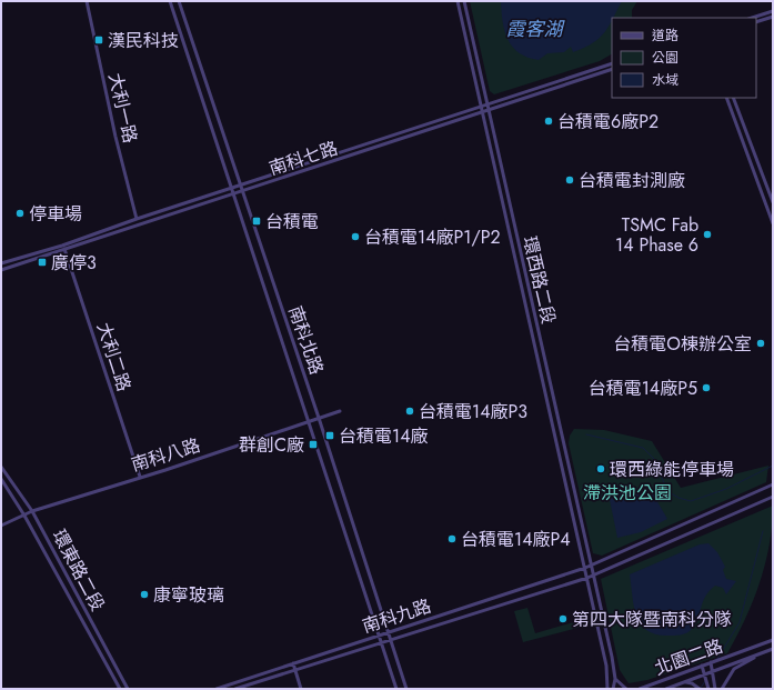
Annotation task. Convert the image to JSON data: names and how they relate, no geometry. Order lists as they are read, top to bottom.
{
  "streets": {
    "street": [
      "大利一路",
      "南科七路",
      "環西路二段",
      "南科北路",
      "大利二路",
      "南科八路",
      "環東路二段",
      "南科九路",
      "北園二路"
    ]
  },
  "crossings": [
    ["大利一路", "南科七路"],
    ["南科七路", "環西路二段"],
    ["南科七路", "南科北路"],
    ["南科七路", "大利二路"],
    ["環西路二段", "南科九路"],
    ["南科北路", "南科八路"],
    ["南科北路", "南科九路"],
    ["大利二路", "南科八路"],
    ["南科八路", "環東路二段"]
  ],
  "water": ["霞客湖"],
  "parks": ["滯洪池公園"],
  "places": {
    "transit": [
      "漢民科技",
      "台積電",
      "廣停3",
      "台積電14廠",
      "群創C廠"
    ],
    "other": [
      "台積電6廠P2",
      "台積電封測廠",
      "停車場",
      "TSMC Fab 14 Phase 6",
      "台積電14廠P1/P2",
      "台積電O棟辦公室",
      "台積電14廠P5",
      "台積電14廠P3",
      "環西綠能停車場",
      "台積電14廠P4",
      "康寧玻璃",
      "第四大隊暨南科分隊"
    ]
  },
  "legend": ["道路", "公園", "水域"]
}
